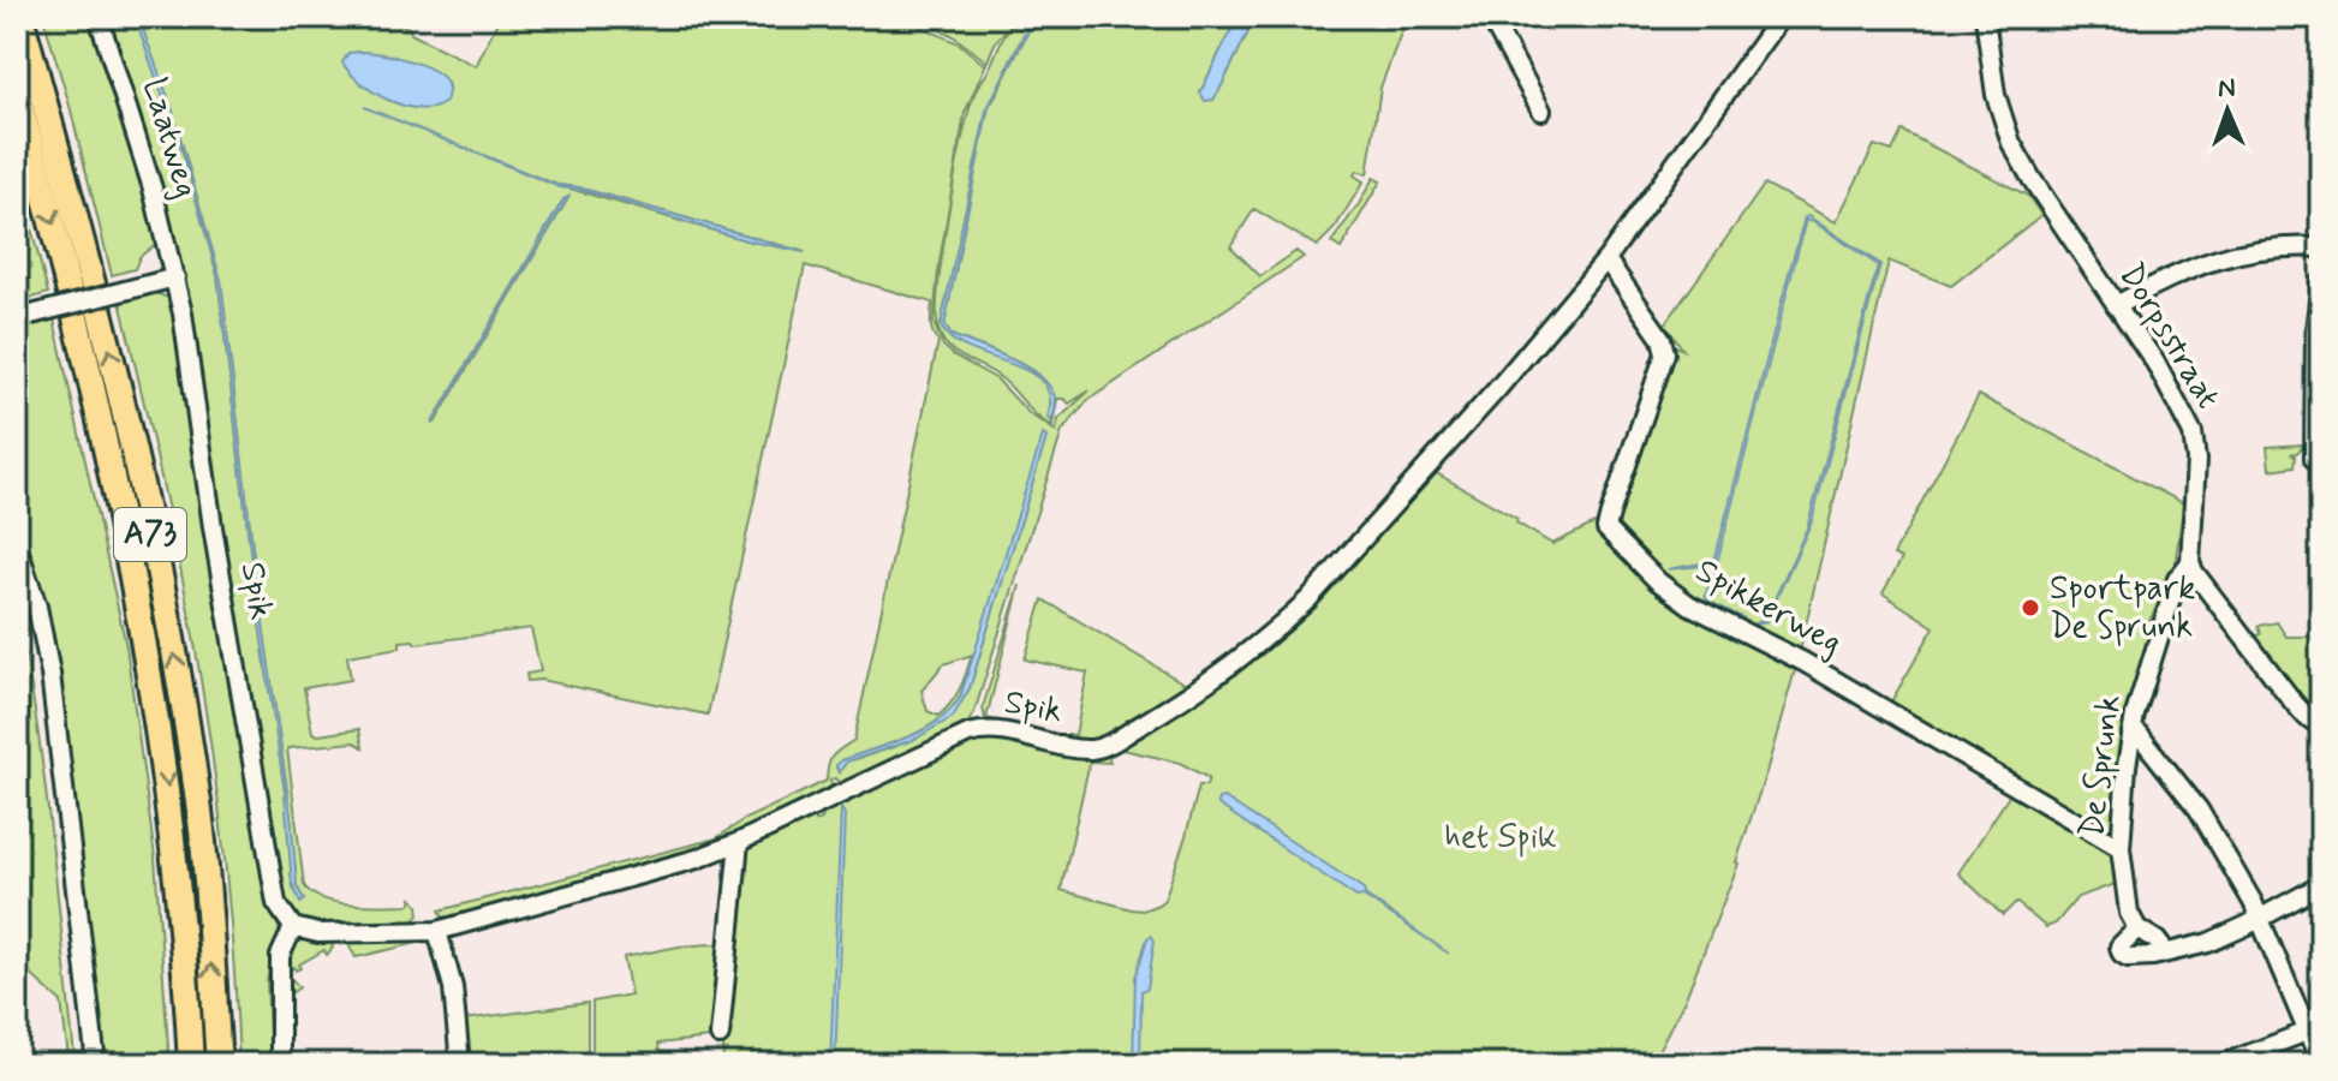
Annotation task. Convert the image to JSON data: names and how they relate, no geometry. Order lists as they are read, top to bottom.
{
  "streets": {
    "highway": ["A73"],
    "street": [
      "Laatweg",
      "Dorpsstraat",
      "Spik",
      "Spikkerweg",
      "De Sprunk"
    ]
  },
  "crossings": [
    ["Laatweg", "Spik"],
    ["Dorpsstraat", "De Sprunk"],
    ["Spik", "Spikkerweg"],
    ["Spikkerweg", "De Sprunk"]
  ],
  "parks": ["het Spik"],
  "places": ["Sportpark De Sprunk"],
  "north": "top"
}
